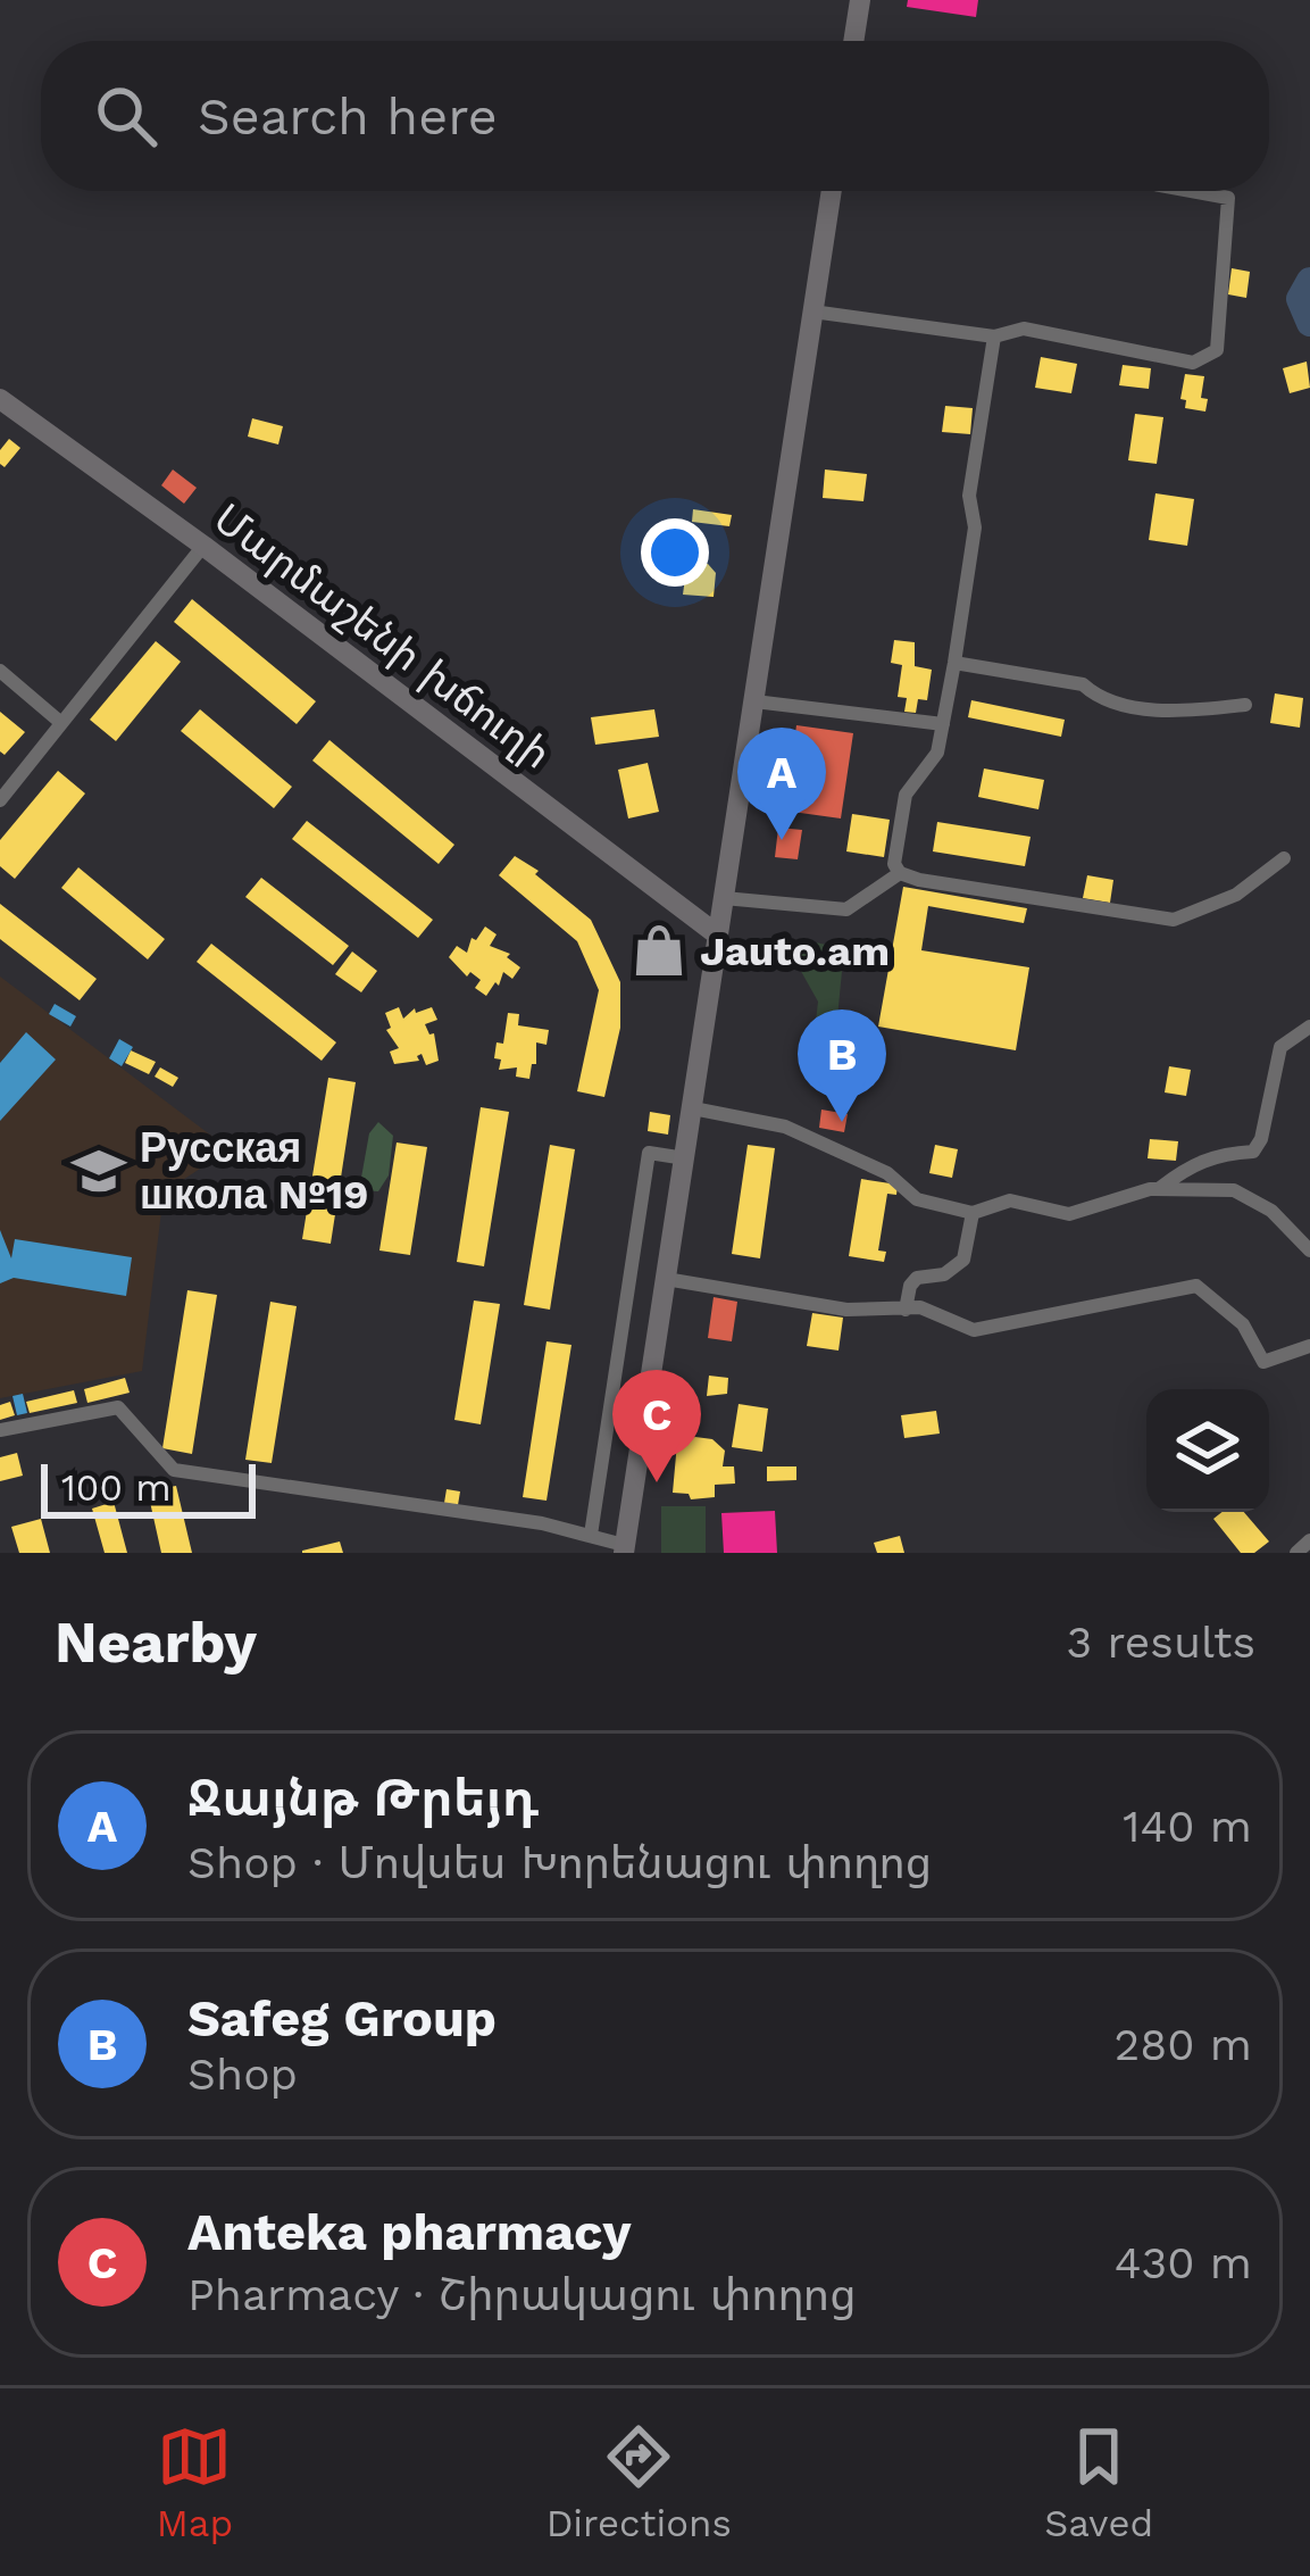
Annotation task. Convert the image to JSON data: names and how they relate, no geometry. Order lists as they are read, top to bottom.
{
  "streets": {
    "main road": ["Մարմաշենի խճուղի"]
  },
  "places": {
    "shop": ["Jauto.am"],
    "school or university": ["Русская школа №19"]
  },
  "scale_bar": "100 m",
  "page": {
    "search": "Search here",
    "pins": ["A", "B", "C"],
    "scale": "100 m",
    "heading": ["Nearby", "3 results"],
    "list": [
      {
        "mark": "A",
        "name": "Ջայնթ Թրեյդ",
        "note": "Shop · Մովսես Խորենացու փողոց",
        "value": "140 m"
      },
      {
        "mark": "B",
        "name": "Safeg Group",
        "note": "Shop",
        "value": "280 m"
      },
      {
        "mark": "C",
        "name": "Anteka pharmacy",
        "note": "Pharmacy · Շիրակացու փողոց",
        "value": "430 m"
      }
    ],
    "nav": ["Map", "Directions", "Saved"]
  }
}
